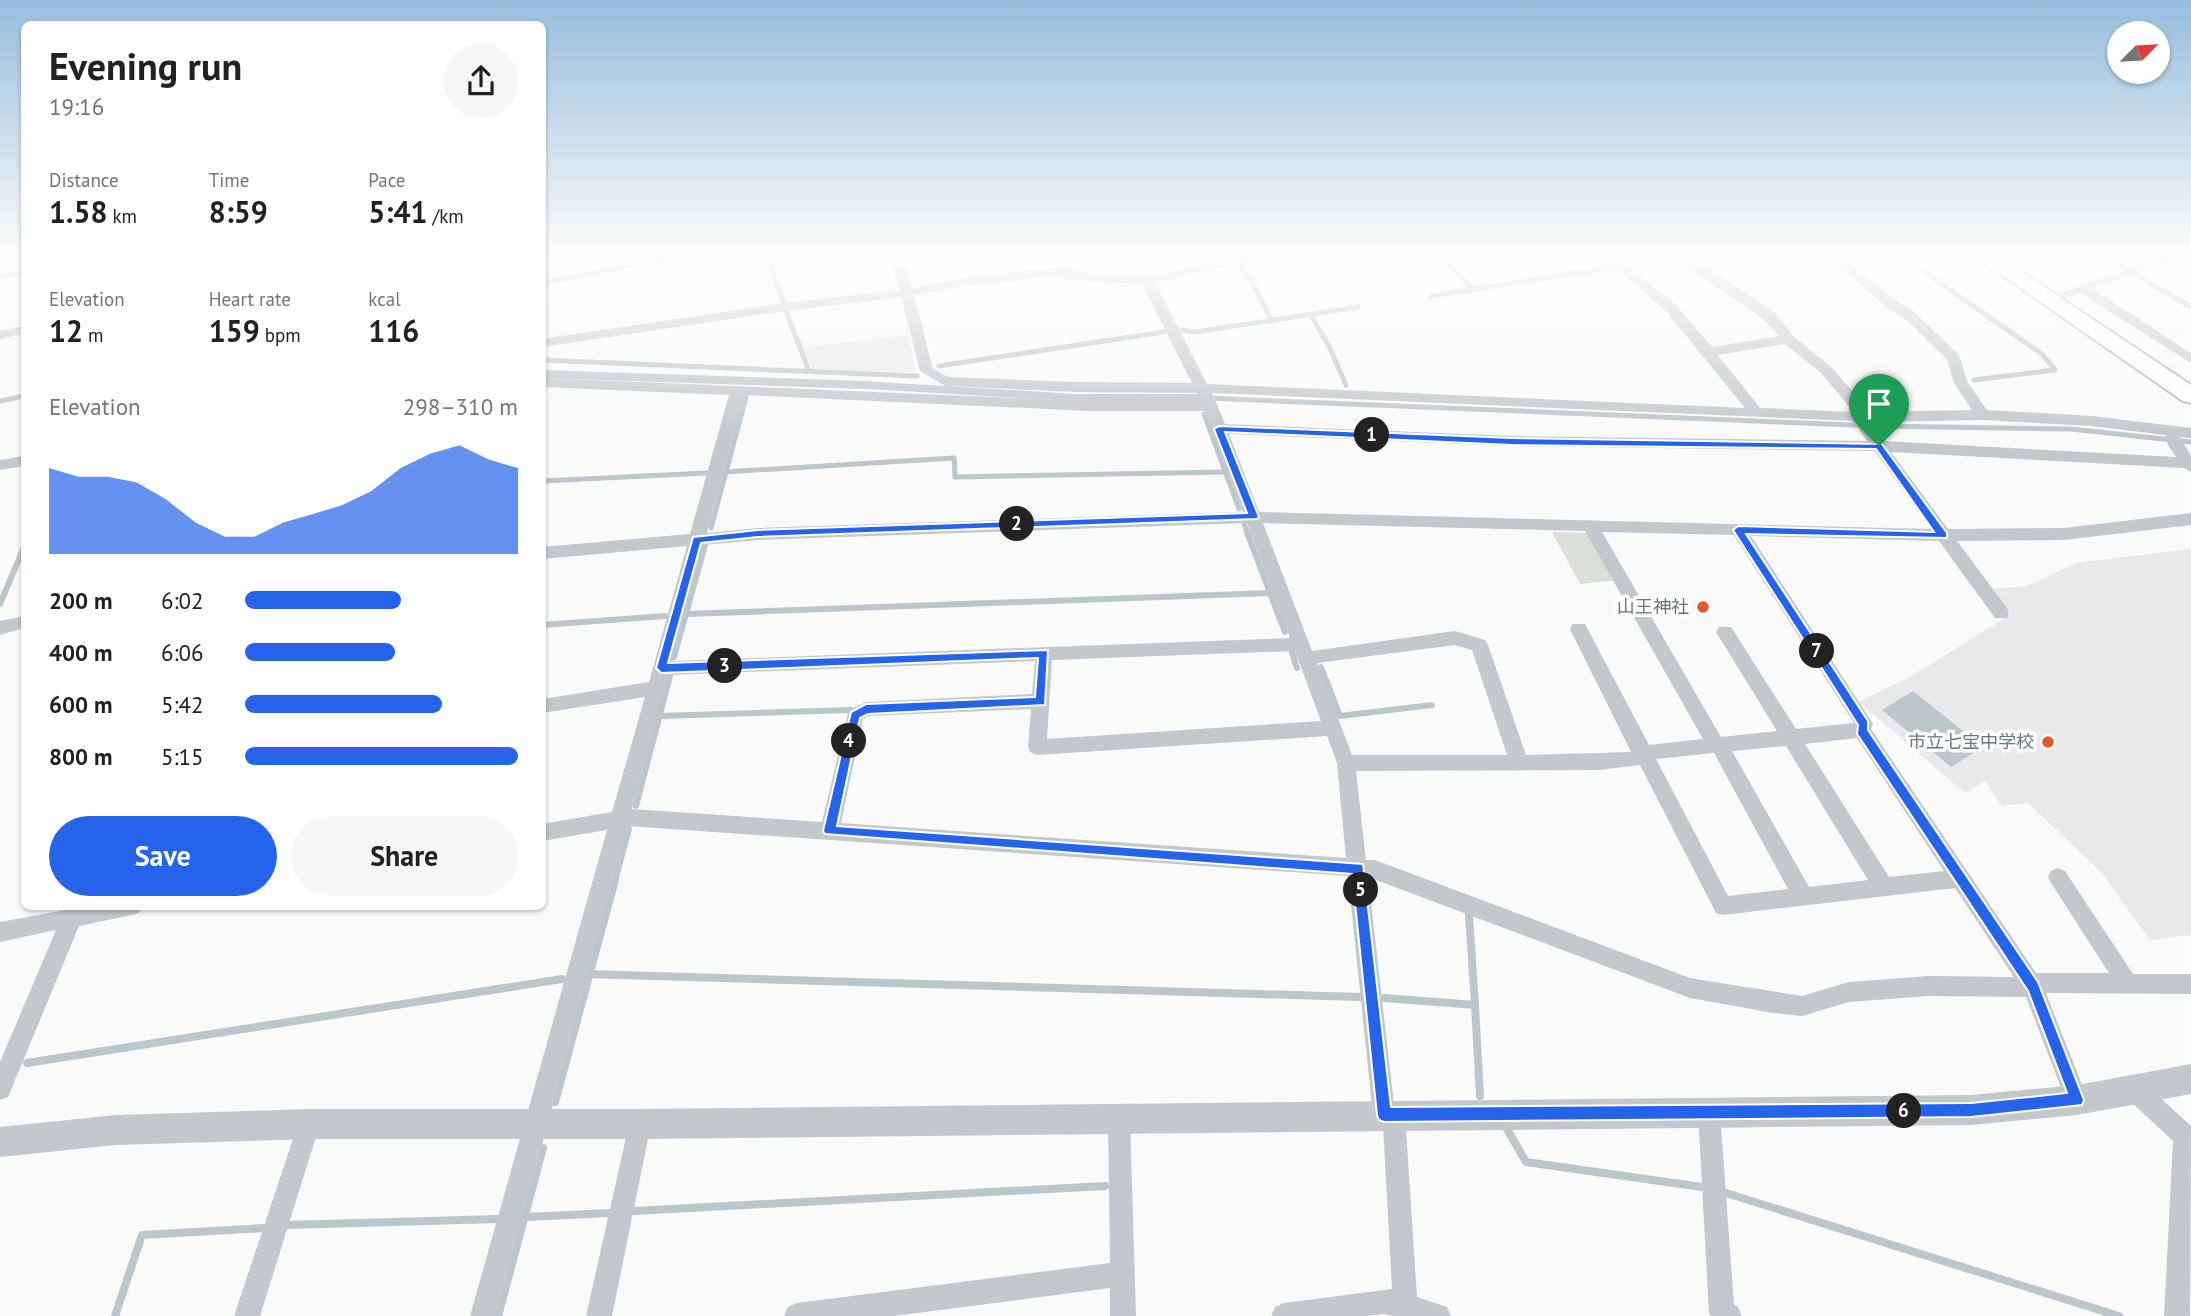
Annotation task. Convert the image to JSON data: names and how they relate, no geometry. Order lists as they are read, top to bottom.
{
  "places": ["山王神社", "市立七宝中学校"],
  "north": "top right",
  "page": {
    "heading": ["Evening run", "19:16"],
    "stats": [
      ["Distance", "1.58 km"],
      ["Time", "8:59"],
      ["Pace", "5:41 /km"],
      ["Elevation", "12 m"],
      ["Heart rate", "159 bpm"],
      ["kcal", "116"]
    ],
    "chart": ["Elevation", "298–310 m"],
    "pins": [
      "1",
      "2",
      "7",
      "3",
      "4",
      "5",
      "6"
    ],
    "list": [
      {
        "name": "200 m",
        "note": "6:02"
      },
      {
        "name": "400 m",
        "note": "6:06"
      },
      {
        "name": "600 m",
        "note": "5:42"
      },
      {
        "name": "800 m",
        "note": "5:15"
      }
    ],
    "buttons": ["Save", "Share"]
  }
}
